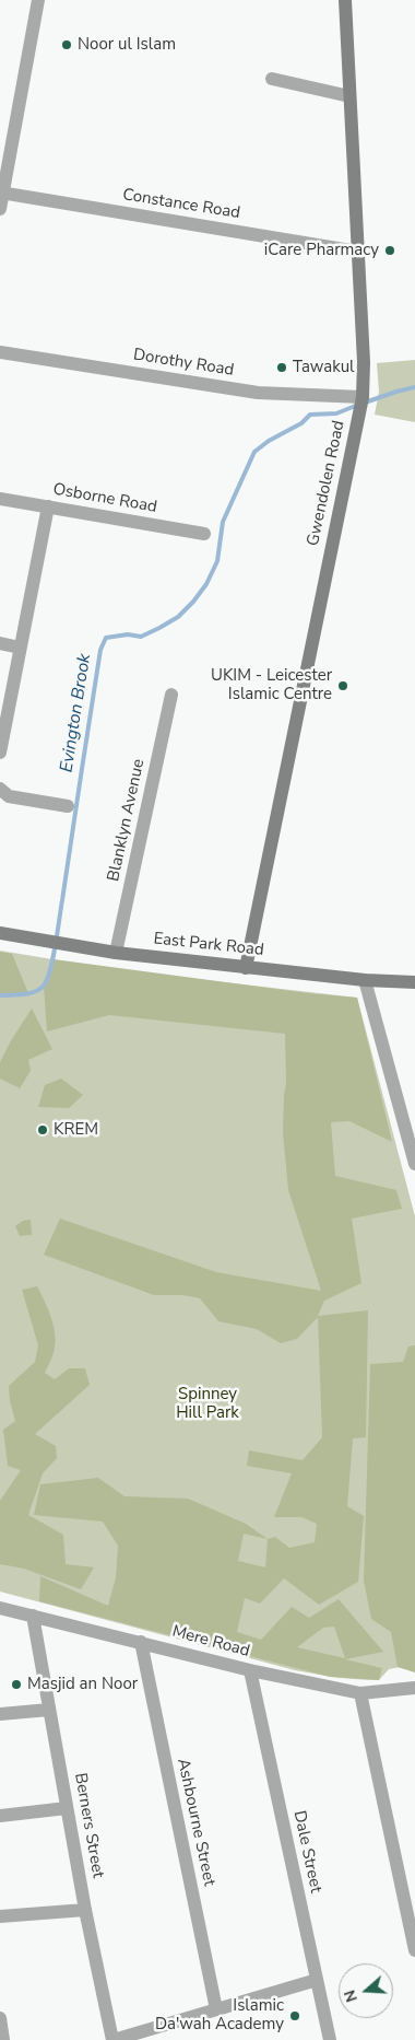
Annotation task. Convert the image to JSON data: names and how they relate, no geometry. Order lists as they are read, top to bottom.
{
  "streets": {
    "street": [
      "Constance Road",
      "Dorothy Road",
      "Gwendolen Road",
      "Osborne Road",
      "Blanklyn Avenue",
      "East Park Road",
      "Mere Road",
      "Ashbourne Street",
      "Berners Street",
      "Dale Street"
    ]
  },
  "crossings": [
    ["Constance Road", "Gwendolen Road"],
    ["Dorothy Road", "Gwendolen Road"],
    ["Gwendolen Road", "East Park Road"],
    ["Blanklyn Avenue", "East Park Road"],
    ["Mere Road", "Ashbourne Street"],
    ["Mere Road", "Berners Street"],
    ["Mere Road", "Dale Street"]
  ],
  "water": ["Evington Brook"],
  "parks": ["Spinney Hill Park"],
  "places": [
    "Noor ul Islam",
    "iCare Pharmacy",
    "Tawakul",
    "UKIM - Leicester Islamic Centre",
    "KREM",
    "Masjid an Noor",
    "Islamic Da'wah Academy"
  ],
  "north": "left"
}
